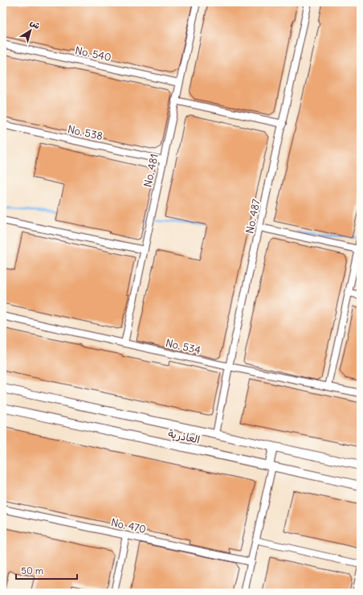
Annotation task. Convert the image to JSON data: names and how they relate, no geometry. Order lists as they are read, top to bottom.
{
  "streets": {
    "street": [
      "No. 540",
      "No. 538",
      "No. 481",
      "No. 487",
      "No. 534",
      "العاذرية",
      "No. 470"
    ]
  },
  "crossings": [
    ["No. 540", "No. 481"],
    ["No. 538", "No. 481"],
    ["No. 481", "No. 534"],
    ["No. 487", "No. 534"],
    ["No. 487", "العاذرية"]
  ],
  "scale_bar": "50 m",
  "north": "top right"
}
